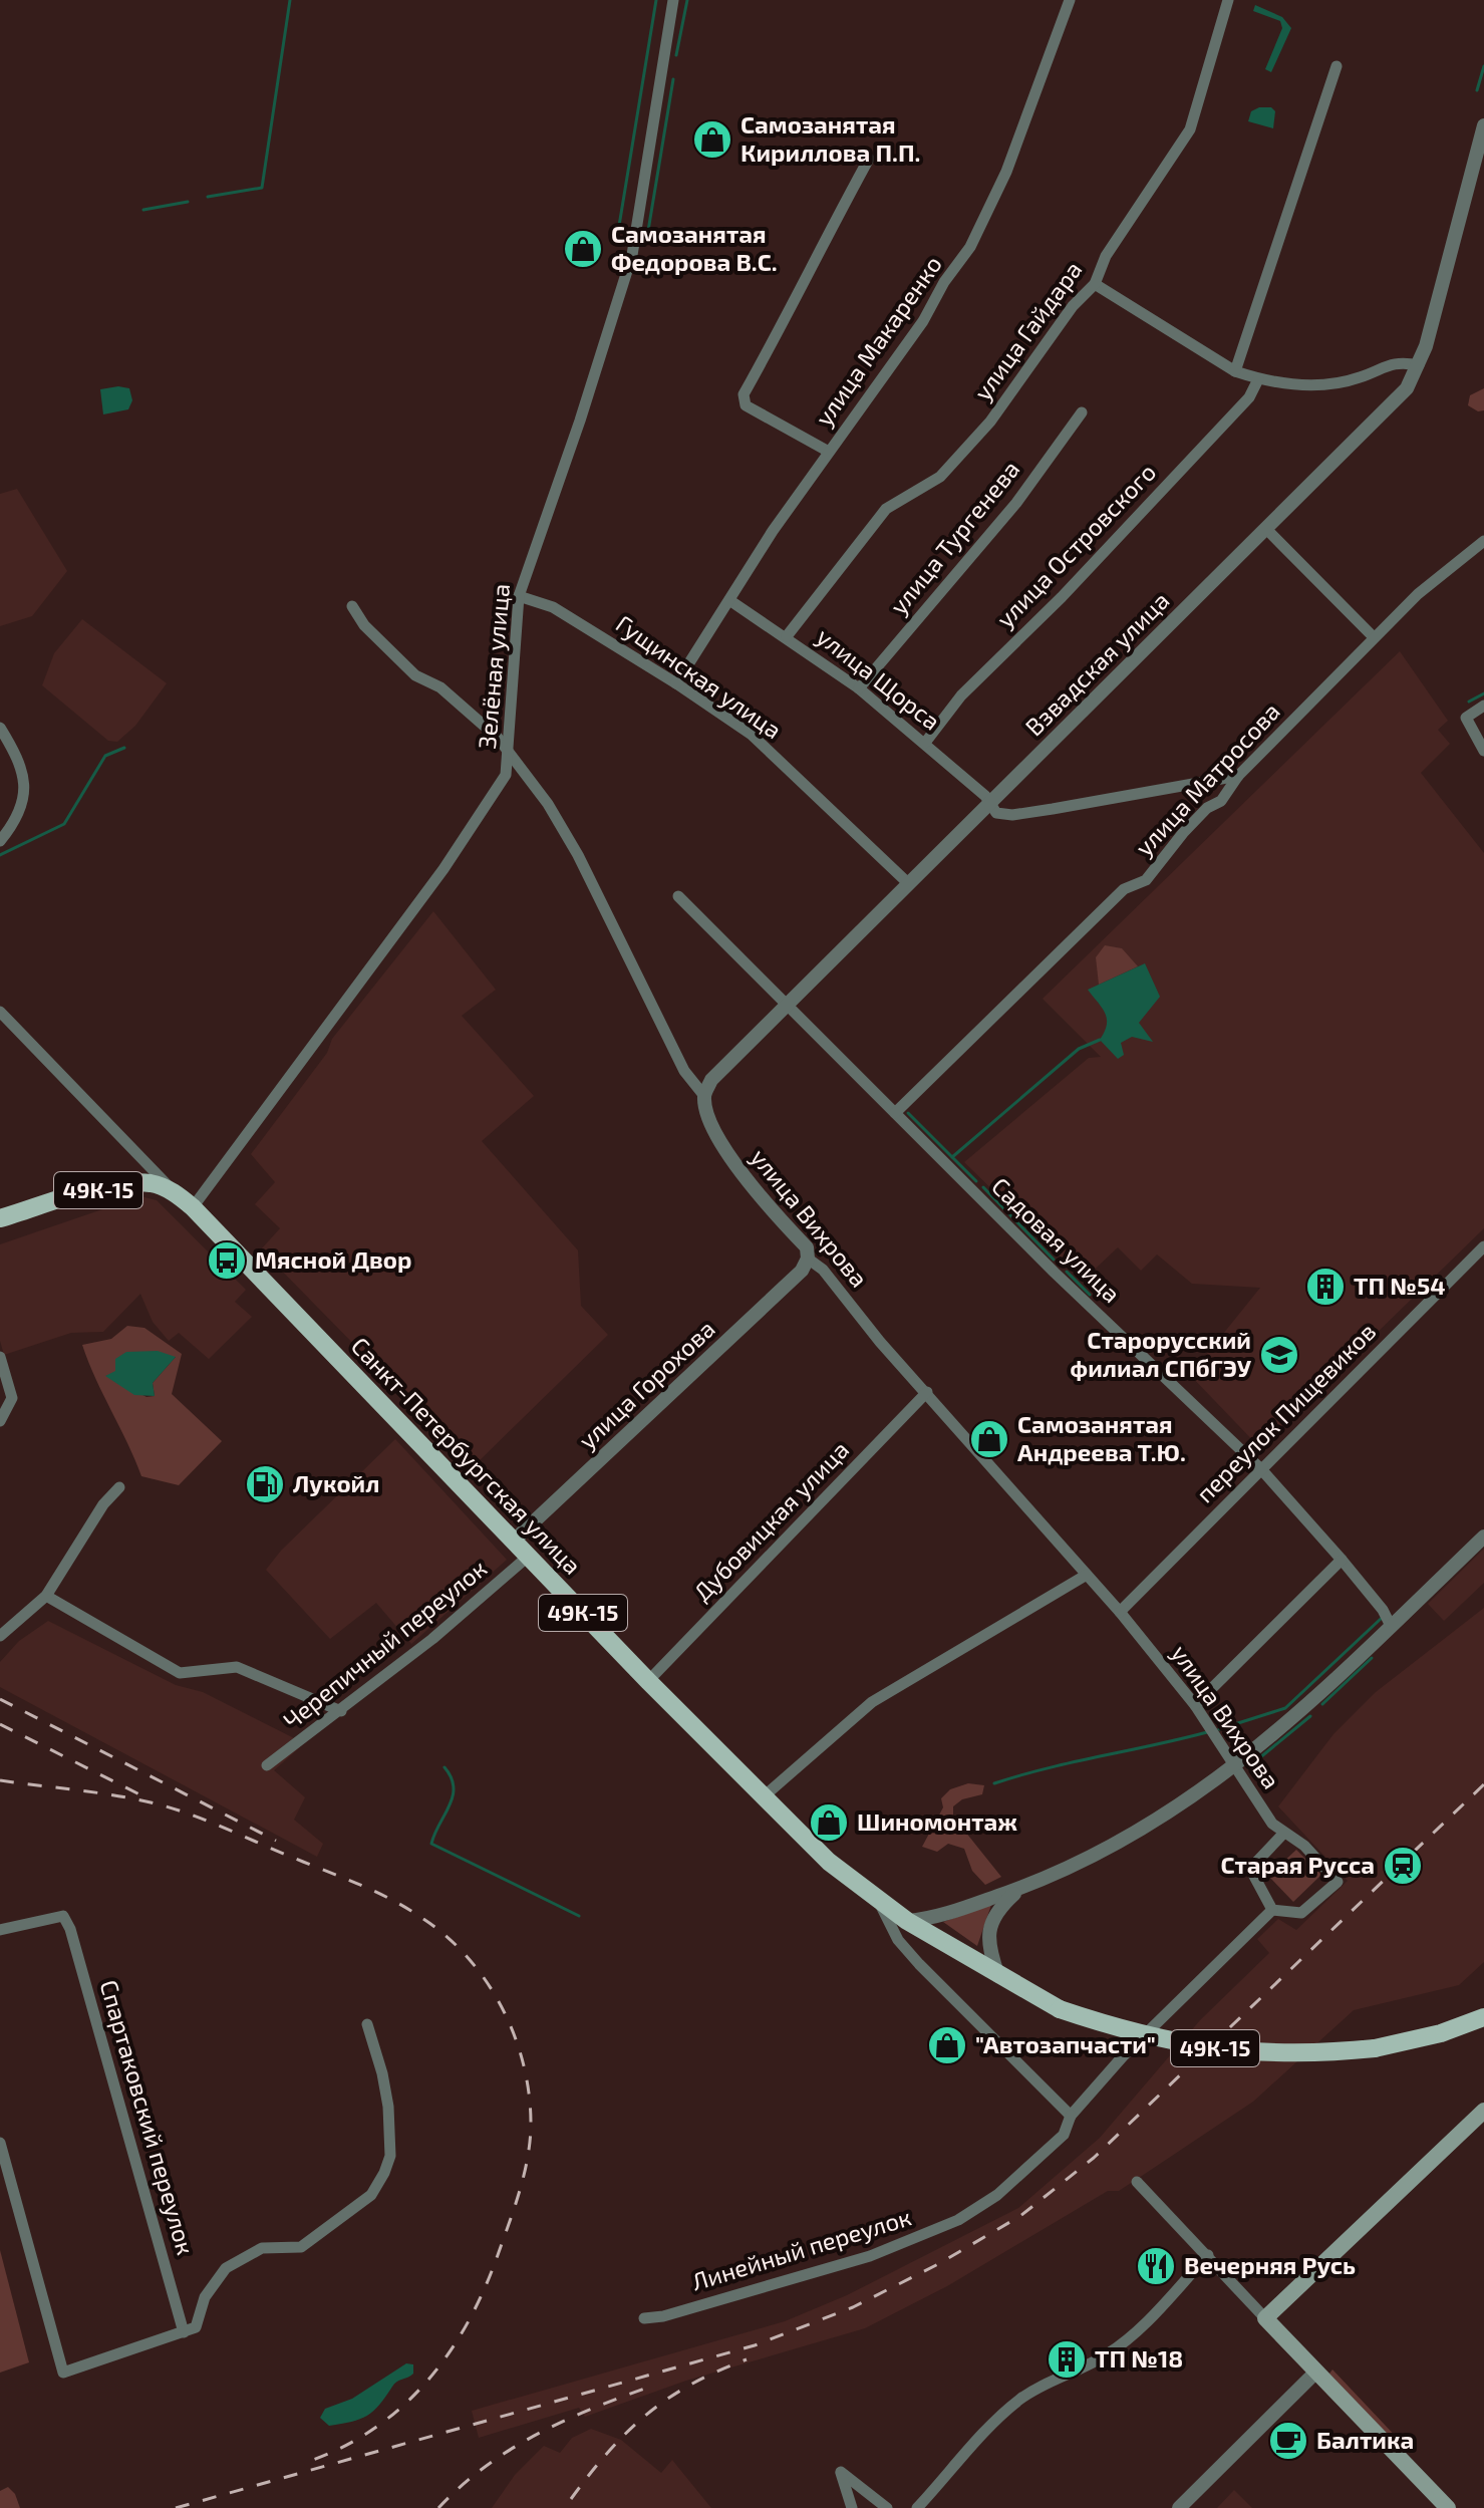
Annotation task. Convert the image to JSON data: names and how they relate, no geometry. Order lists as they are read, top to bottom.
{
  "streets": {
    "main road": ["49К-15", "Санкт-Петербургская улица"],
    "street": [
      "улица Гайдара",
      "улица Макаренко",
      "улица Тургенева",
      "улица Островского",
      "Взвадская улица",
      "Зелёная улица",
      "Гущинская улица",
      "улица Щорса",
      "улица Матросова",
      "улица Вихрова",
      "Садовая улица",
      "улица Горохова",
      "переулок Пищевиков",
      "Дубовицкая улица",
      "Черепичный переулок",
      "Спартаковский переулок",
      "Линейный переулок"
    ]
  },
  "crossings": [
    ["улица Гайдара", "улица Щорса"],
    ["улица Макаренко", "Гущинская улица"],
    ["улица Макаренко", "улица Щорса"],
    ["улица Тургенева", "улица Щорса"],
    ["улица Островского", "улица Щорса"],
    ["Взвадская улица", "Гущинская улица"],
    ["Взвадская улица", "улица Щорса"],
    ["Взвадская улица", "улица Вихрова"],
    ["Взвадская улица", "Садовая улица"],
    ["Зелёная улица", "Гущинская улица"],
    ["Зелёная улица", "49К-15"],
    ["Зелёная улица", "улица Вихрова"],
    ["Зелёная улица", "Санкт-Петербургская улица"],
    ["улица Матросова", "Садовая улица"],
    ["49К-15", "Санкт-Петербургская улица"],
    ["улица Вихрова", "улица Горохова"],
    ["улица Вихрова", "переулок Пищевиков"],
    ["улица Вихрова", "Дубовицкая улица"],
    ["улица Вихрова", "Линейный переулок"],
    ["Садовая улица", "переулок Пищевиков"],
    ["улица Горохова", "Санкт-Петербургская улица"],
    ["Санкт-Петербургская улица", "Дубовицкая улица"],
    ["Санкт-Петербургская улица", "Черепичный переулок"],
    ["Санкт-Петербургская улица", "Линейный переулок"]
  ],
  "places": {
    "shop": [
      "Самозанятая Кириллова П.П.",
      "Самозанятая Федорова В.С.",
      "Самозанятая Андреева Т.Ю.",
      "Шиномонтаж",
      "\"Автозапчасти\""
    ],
    "bus stop": ["Мясной Двор"],
    "building": ["ТП №54", "ТП №18"],
    "school or university": ["Старорусский филиал СПбГЭУ"],
    "fuel station": ["Лукойл"],
    "station": ["Старая Русса"],
    "restaurant": ["Вечерняя Русь"],
    "cafe": ["Балтика"]
  }
}
